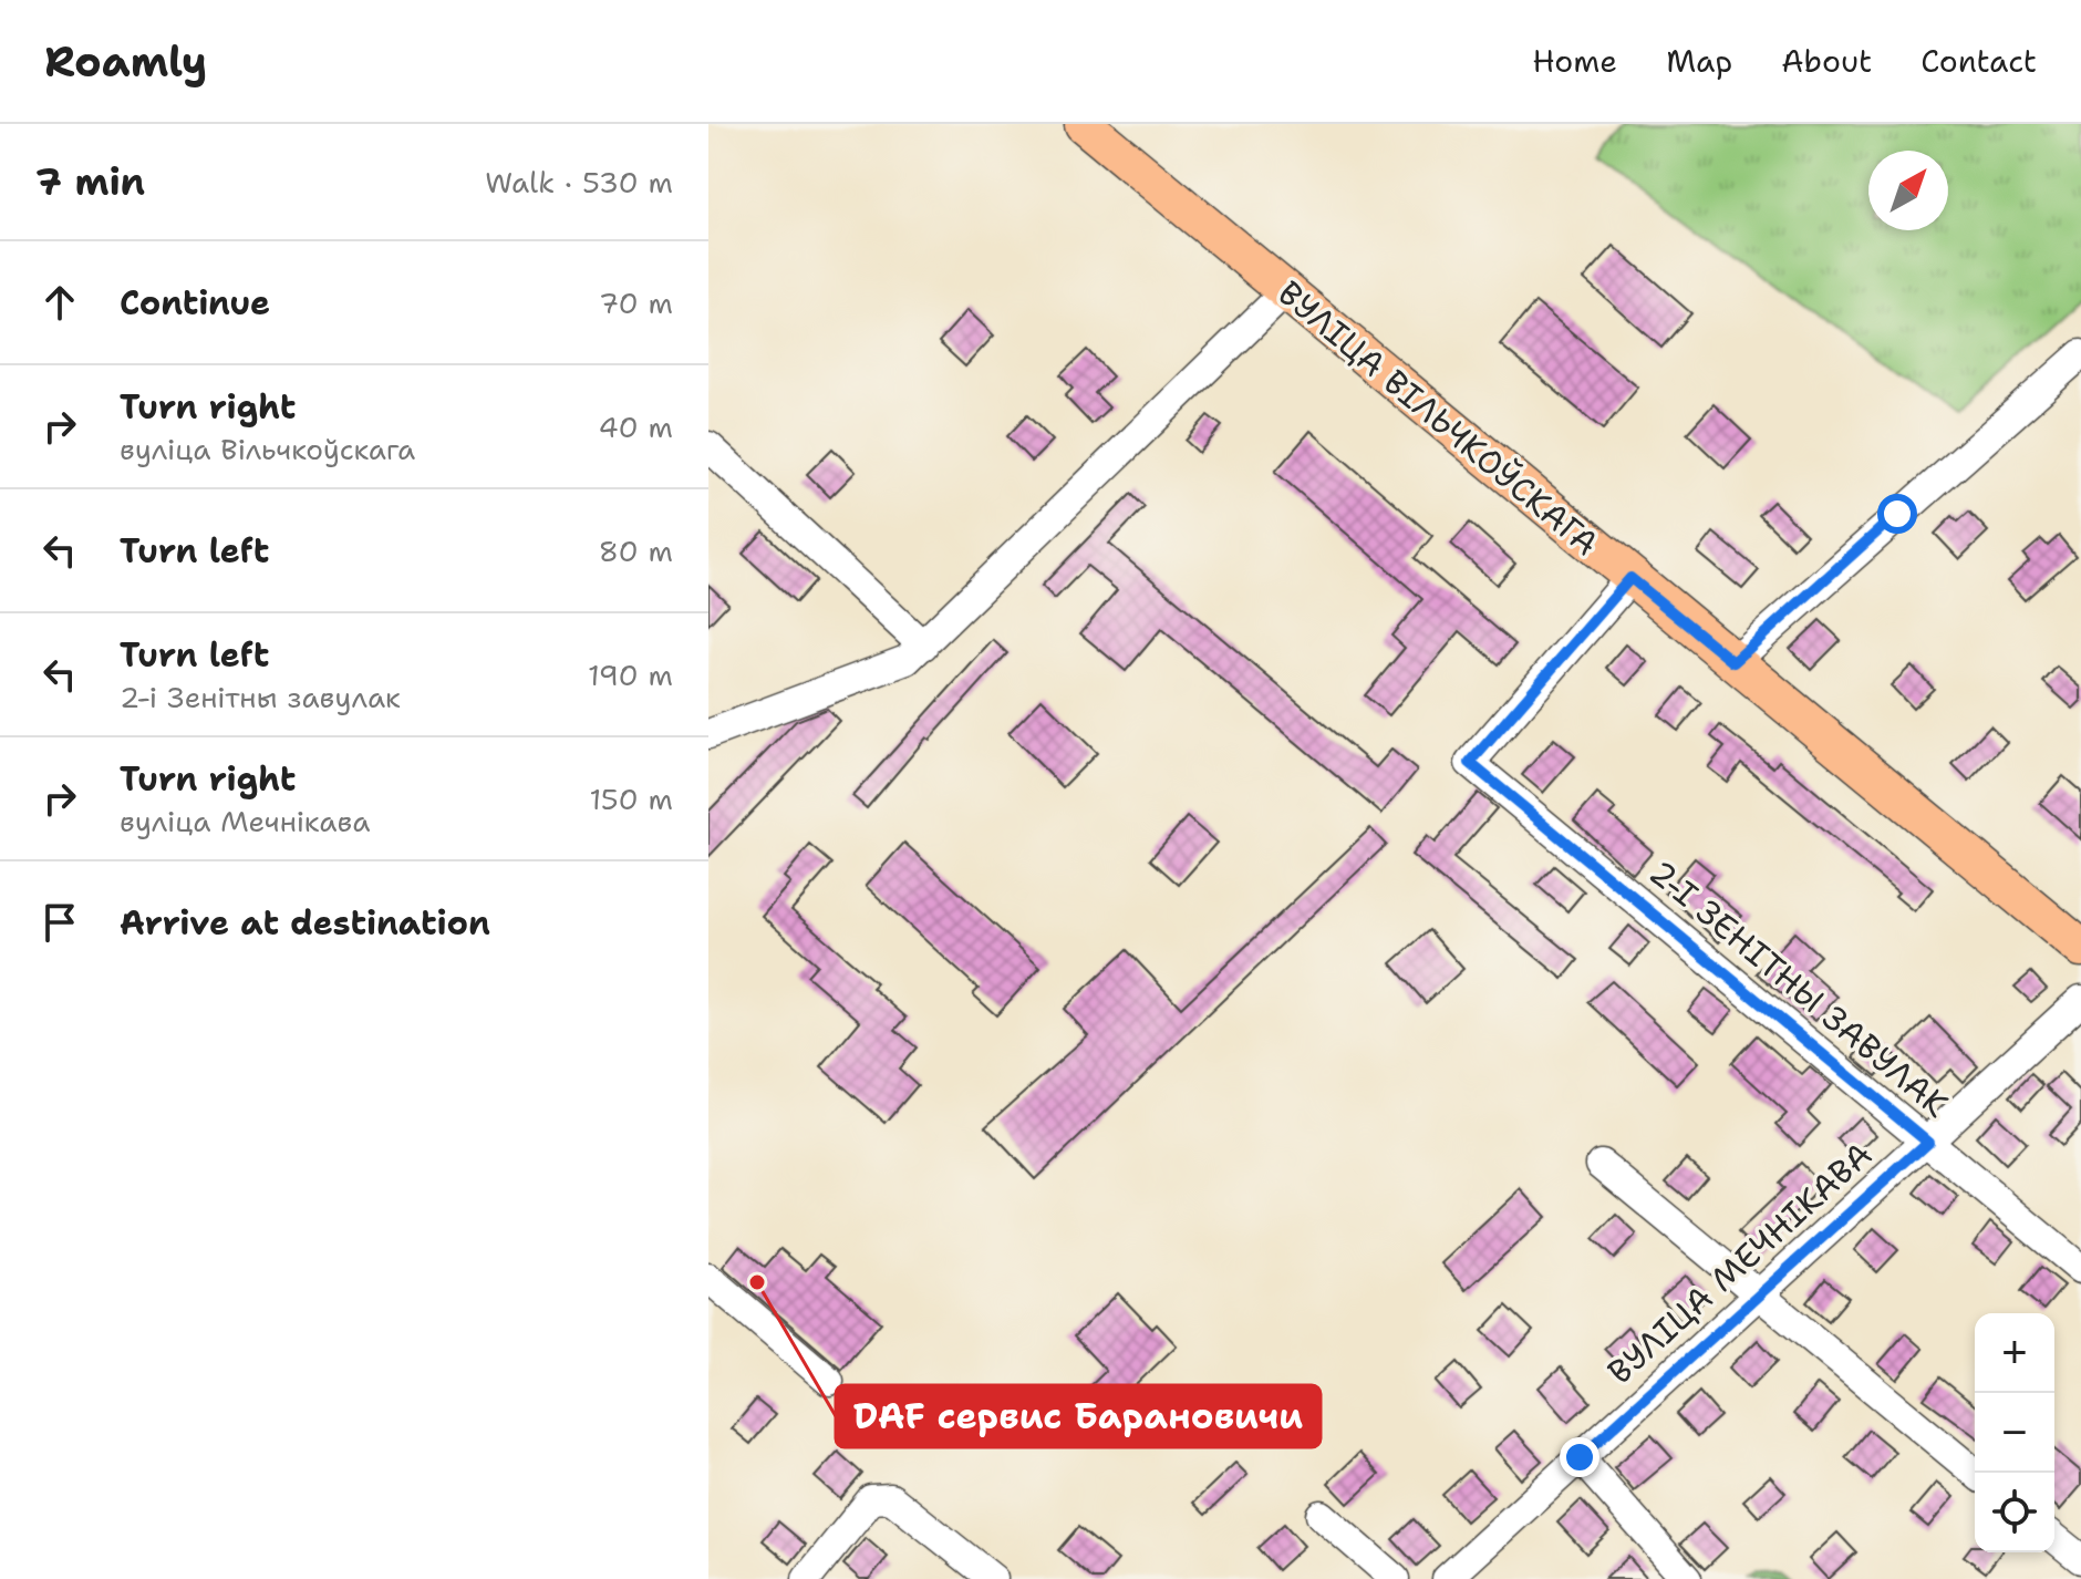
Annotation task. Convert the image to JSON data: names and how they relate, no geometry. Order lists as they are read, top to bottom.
{
  "streets": {
    "main road": ["ВУЛІЦА ВІЛЬЧКОЎСКАГА"],
    "street": ["2-І ЗЕНІТНЫ ЗАВУЛАК", "ВУЛІЦА МЕЧНІКАВА"]
  },
  "crossings": [
    ["ВУЛІЦА ВІЛЬЧКОЎСКАГА", "2-І ЗЕНІТНЫ ЗАВУЛАК"],
    ["2-І ЗЕНІТНЫ ЗАВУЛАК", "ВУЛІЦА МЕЧНІКАВА"]
  ],
  "places": ["DAF сервис Барановичи"],
  "north": "top right",
  "page": {
    "header": "Roamly",
    "nav": [
      "Home",
      "Map",
      "About",
      "Contact"
    ],
    "heading": ["7 min", "Walk · 530 m"],
    "list": [
      ["Continue", "70 m"],
      ["Turn right", "вуліца Вільчкоўскага", "40 m"],
      ["Turn left", "80 m"],
      ["Turn left", "2-і Зенітны завулак", "190 m"],
      ["Turn right", "вуліца Мечнікава", "150 m"],
      "Arrive at destination"
    ],
    "map_buttons": ["+", "−"]
  }
}
